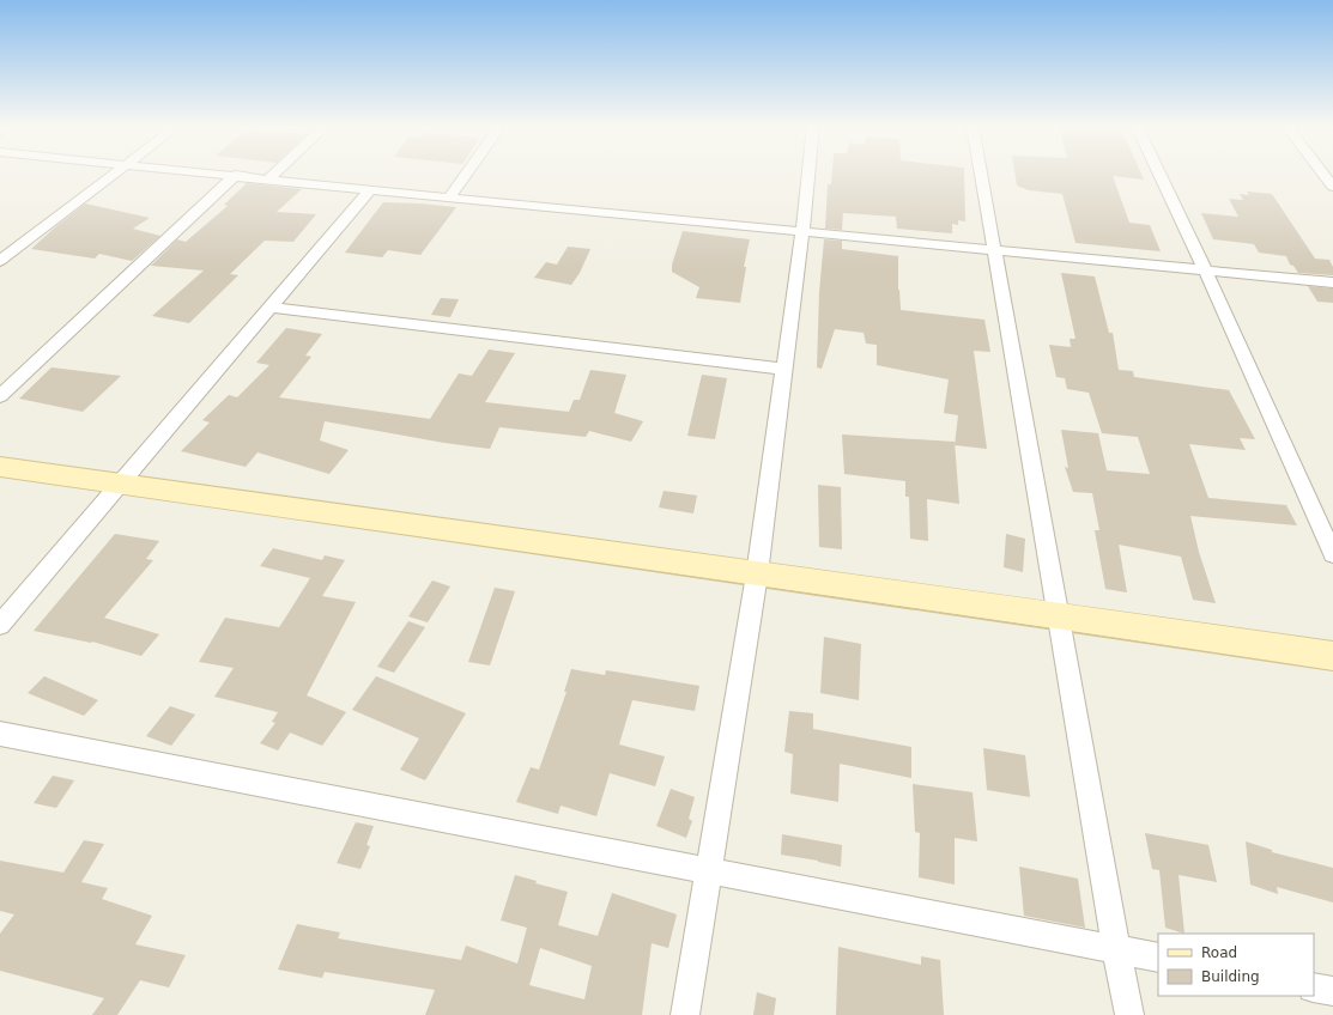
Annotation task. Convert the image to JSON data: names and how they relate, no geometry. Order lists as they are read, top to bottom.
{
  "legend": ["Road", "Building"]
}
